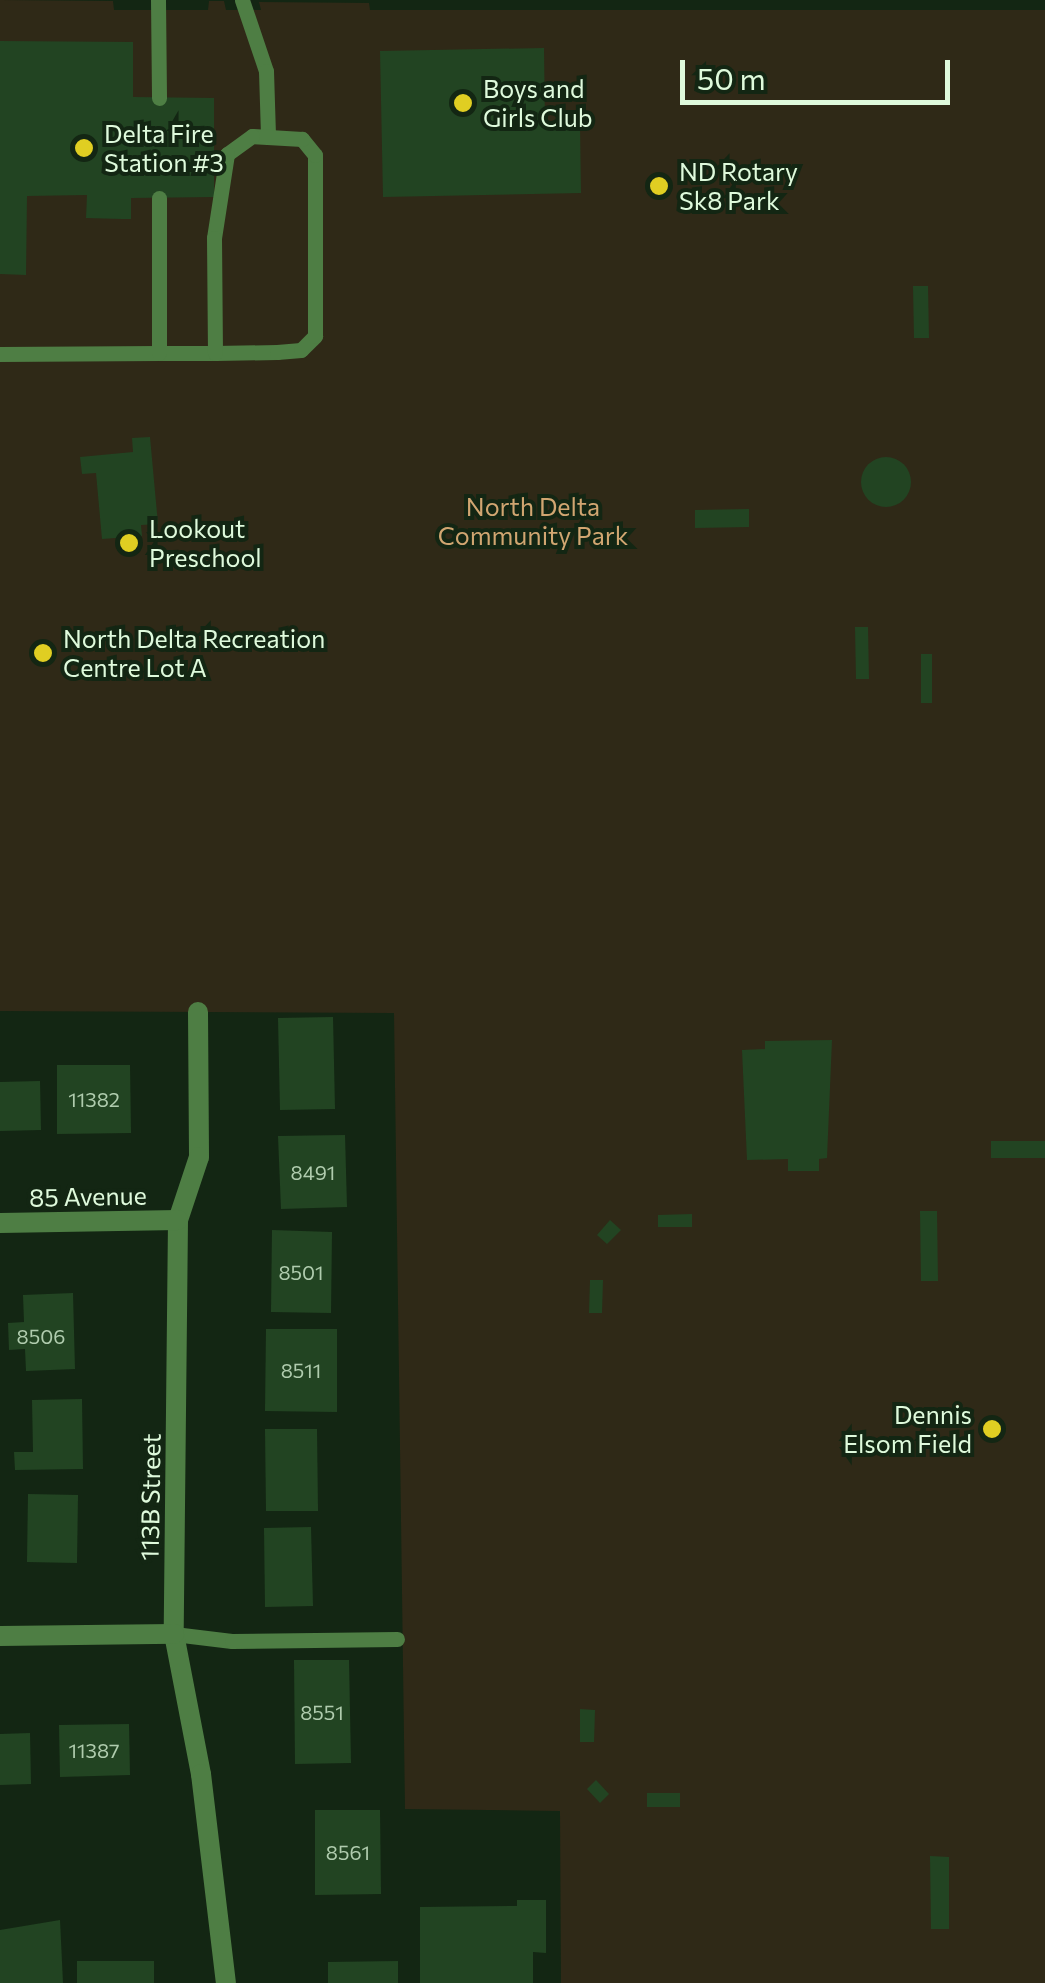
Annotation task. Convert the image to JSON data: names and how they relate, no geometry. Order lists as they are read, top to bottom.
{
  "streets": {
    "street": ["85 Avenue", "113B Street"]
  },
  "crossings": [
    ["85 Avenue", "113B Street"]
  ],
  "parks": ["North Delta Community Park"],
  "places": [
    "Boys and Girls Club",
    "Delta Fire Station #3",
    "ND Rotary Sk8 Park",
    "Lookout Preschool",
    "North Delta Recreation Centre Lot A",
    "Dennis Elsom Field"
  ],
  "house_numbers": [
    "11382",
    "8491",
    "8501",
    "8506",
    "8511",
    "8551",
    "11387",
    "8561"
  ],
  "scale_bar": "50 m"
}
